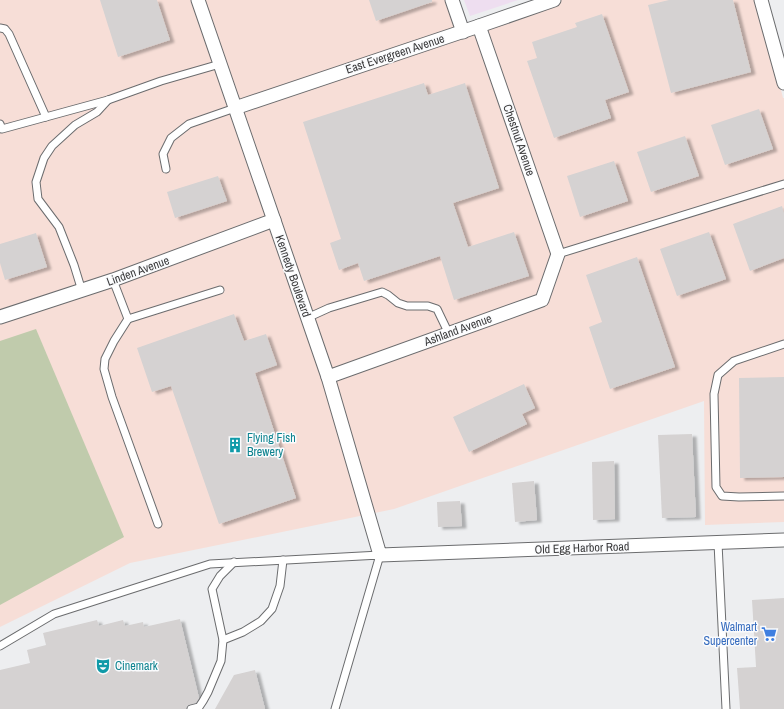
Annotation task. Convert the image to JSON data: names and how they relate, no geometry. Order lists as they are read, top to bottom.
{
  "streets": {
    "street": [
      "East Evergreen Avenue",
      "Chestnut Avenue",
      "Linden Avenue",
      "Kennedy Boulevard",
      "Ashland Avenue",
      "Old Egg Harbor Road"
    ]
  },
  "crossings": [
    ["East Evergreen Avenue", "Chestnut Avenue"],
    ["East Evergreen Avenue", "Kennedy Boulevard"],
    ["Chestnut Avenue", "Ashland Avenue"],
    ["Linden Avenue", "Kennedy Boulevard"],
    ["Kennedy Boulevard", "Ashland Avenue"],
    ["Kennedy Boulevard", "Old Egg Harbor Road"]
  ],
  "places": {
    "building": ["Flying Fish Brewery"],
    "supermarket": ["Walmart Supercenter"],
    "theatre": ["Cinemark"]
  }
}
